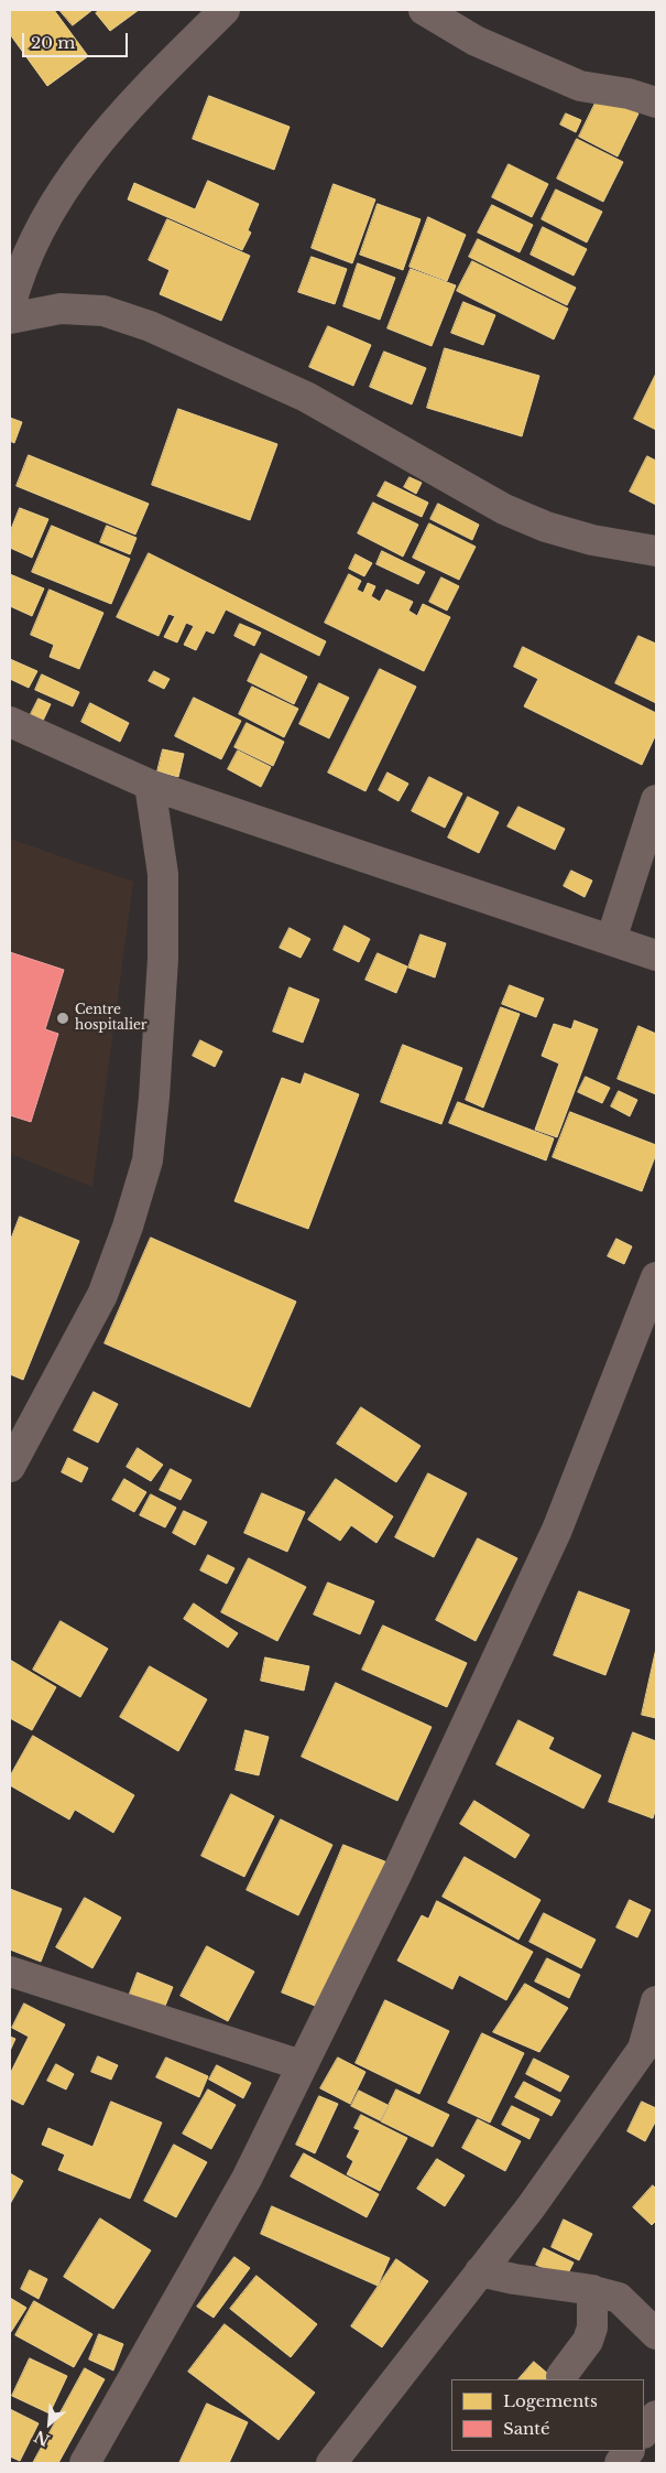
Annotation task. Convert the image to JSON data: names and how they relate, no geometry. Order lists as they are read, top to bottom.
{
  "places": ["Centre hospitalier"],
  "legend": ["Logements", "Santé"],
  "scale_bar": "20 m",
  "north": "bottom left"
}
